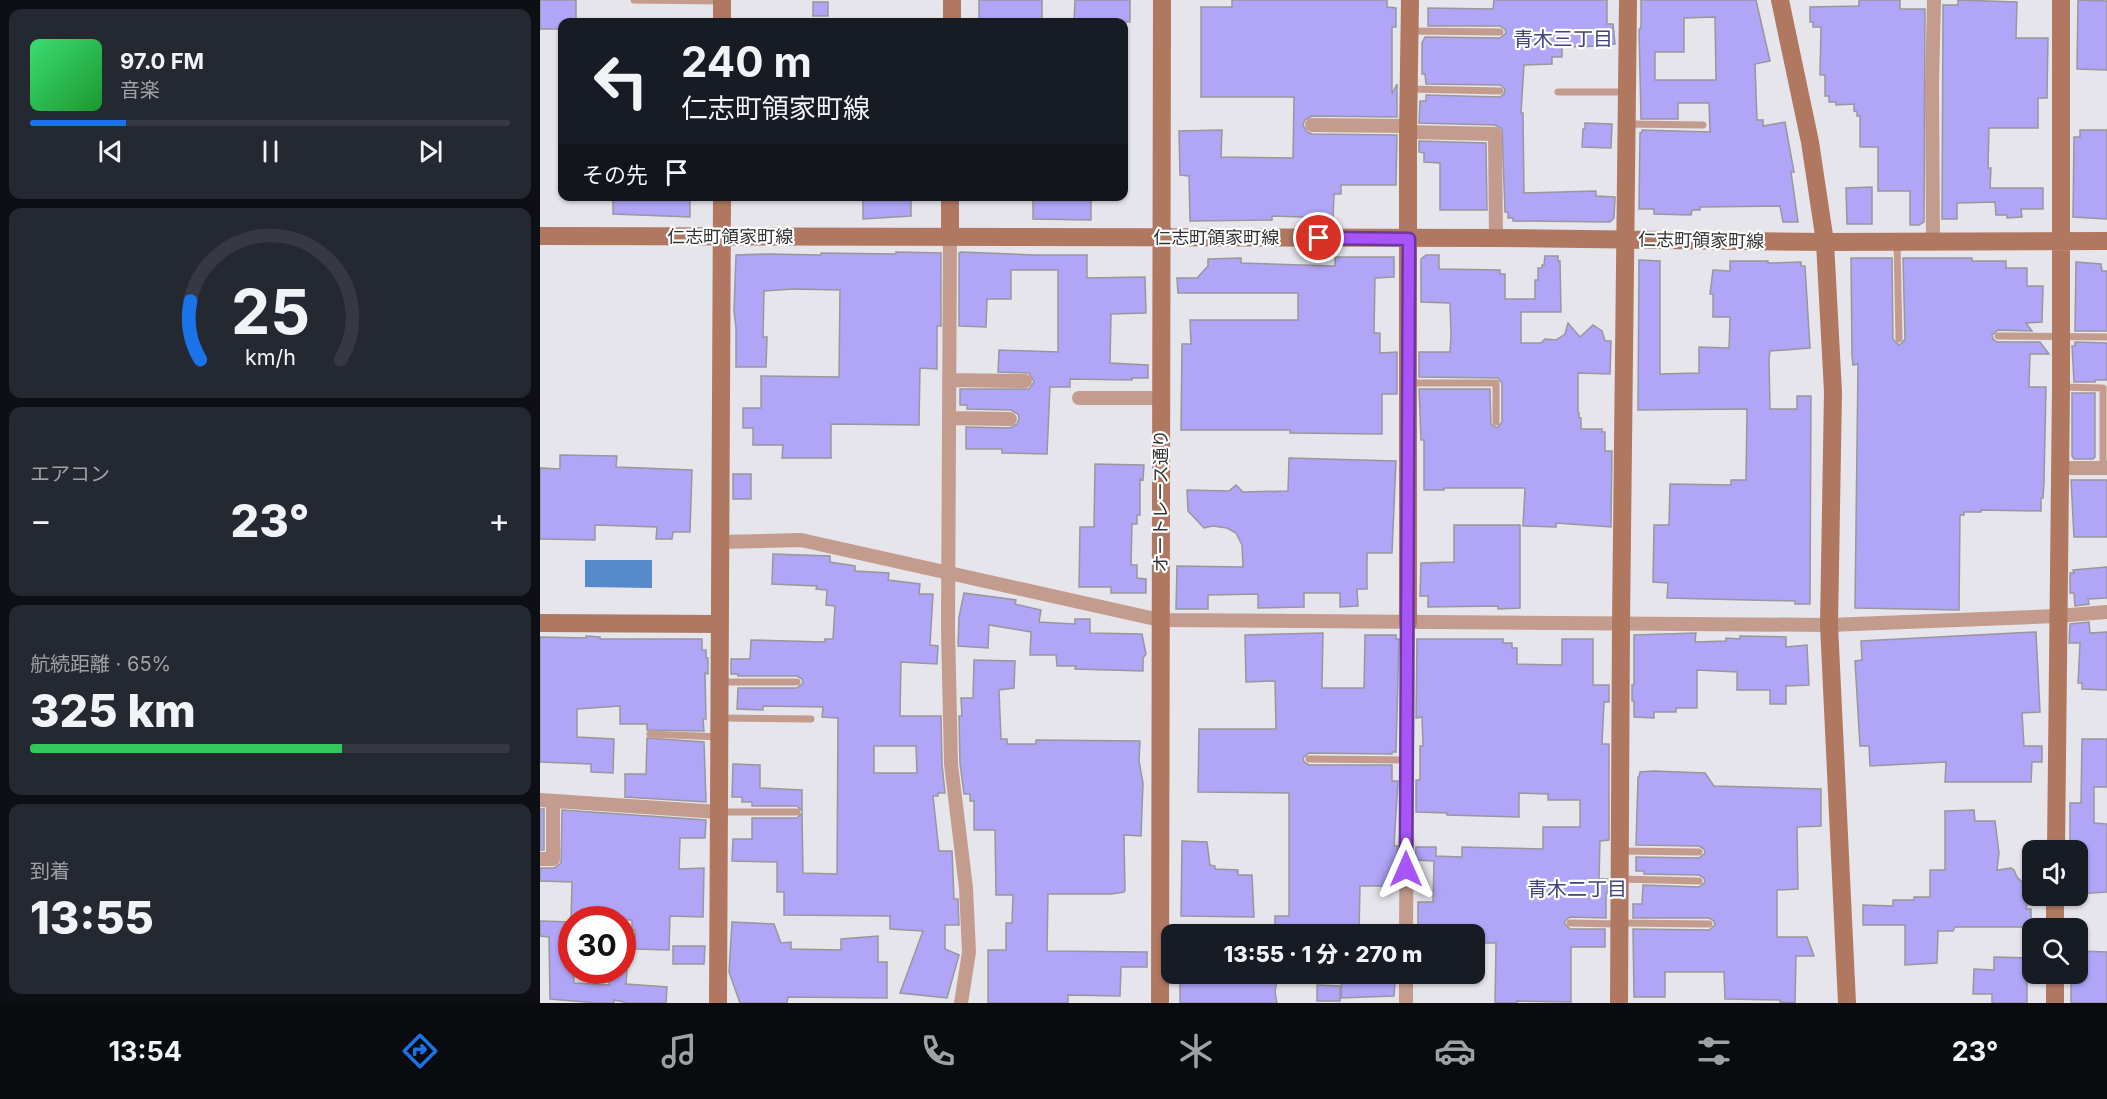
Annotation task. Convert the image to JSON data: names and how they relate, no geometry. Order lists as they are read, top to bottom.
{
  "streets": {
    "street": ["仁志町領家町線", "オートレース通り"]
  },
  "crossings": [
    ["仁志町領家町線", "オートレース通り"]
  ],
  "districts": ["青木三丁目", "青木二丁目"],
  "page": {
    "turn": ["240 m", "仁志町領家町線"],
    "song": ["97.0 FM", "音楽"],
    "then": "その先",
    "tile": [
      "エアコン",
      ["航続距離 · 65%", "325 km"],
      ["到着", "13:55"]
    ],
    "heat": ["−", "23°", "+"],
    "limit": "30",
    "trip": "13:55 · 1 分 · 270 m",
    "tabs": ["13:54", "23°"],
    "gauge": ["25", "km/h"]
  }
}
